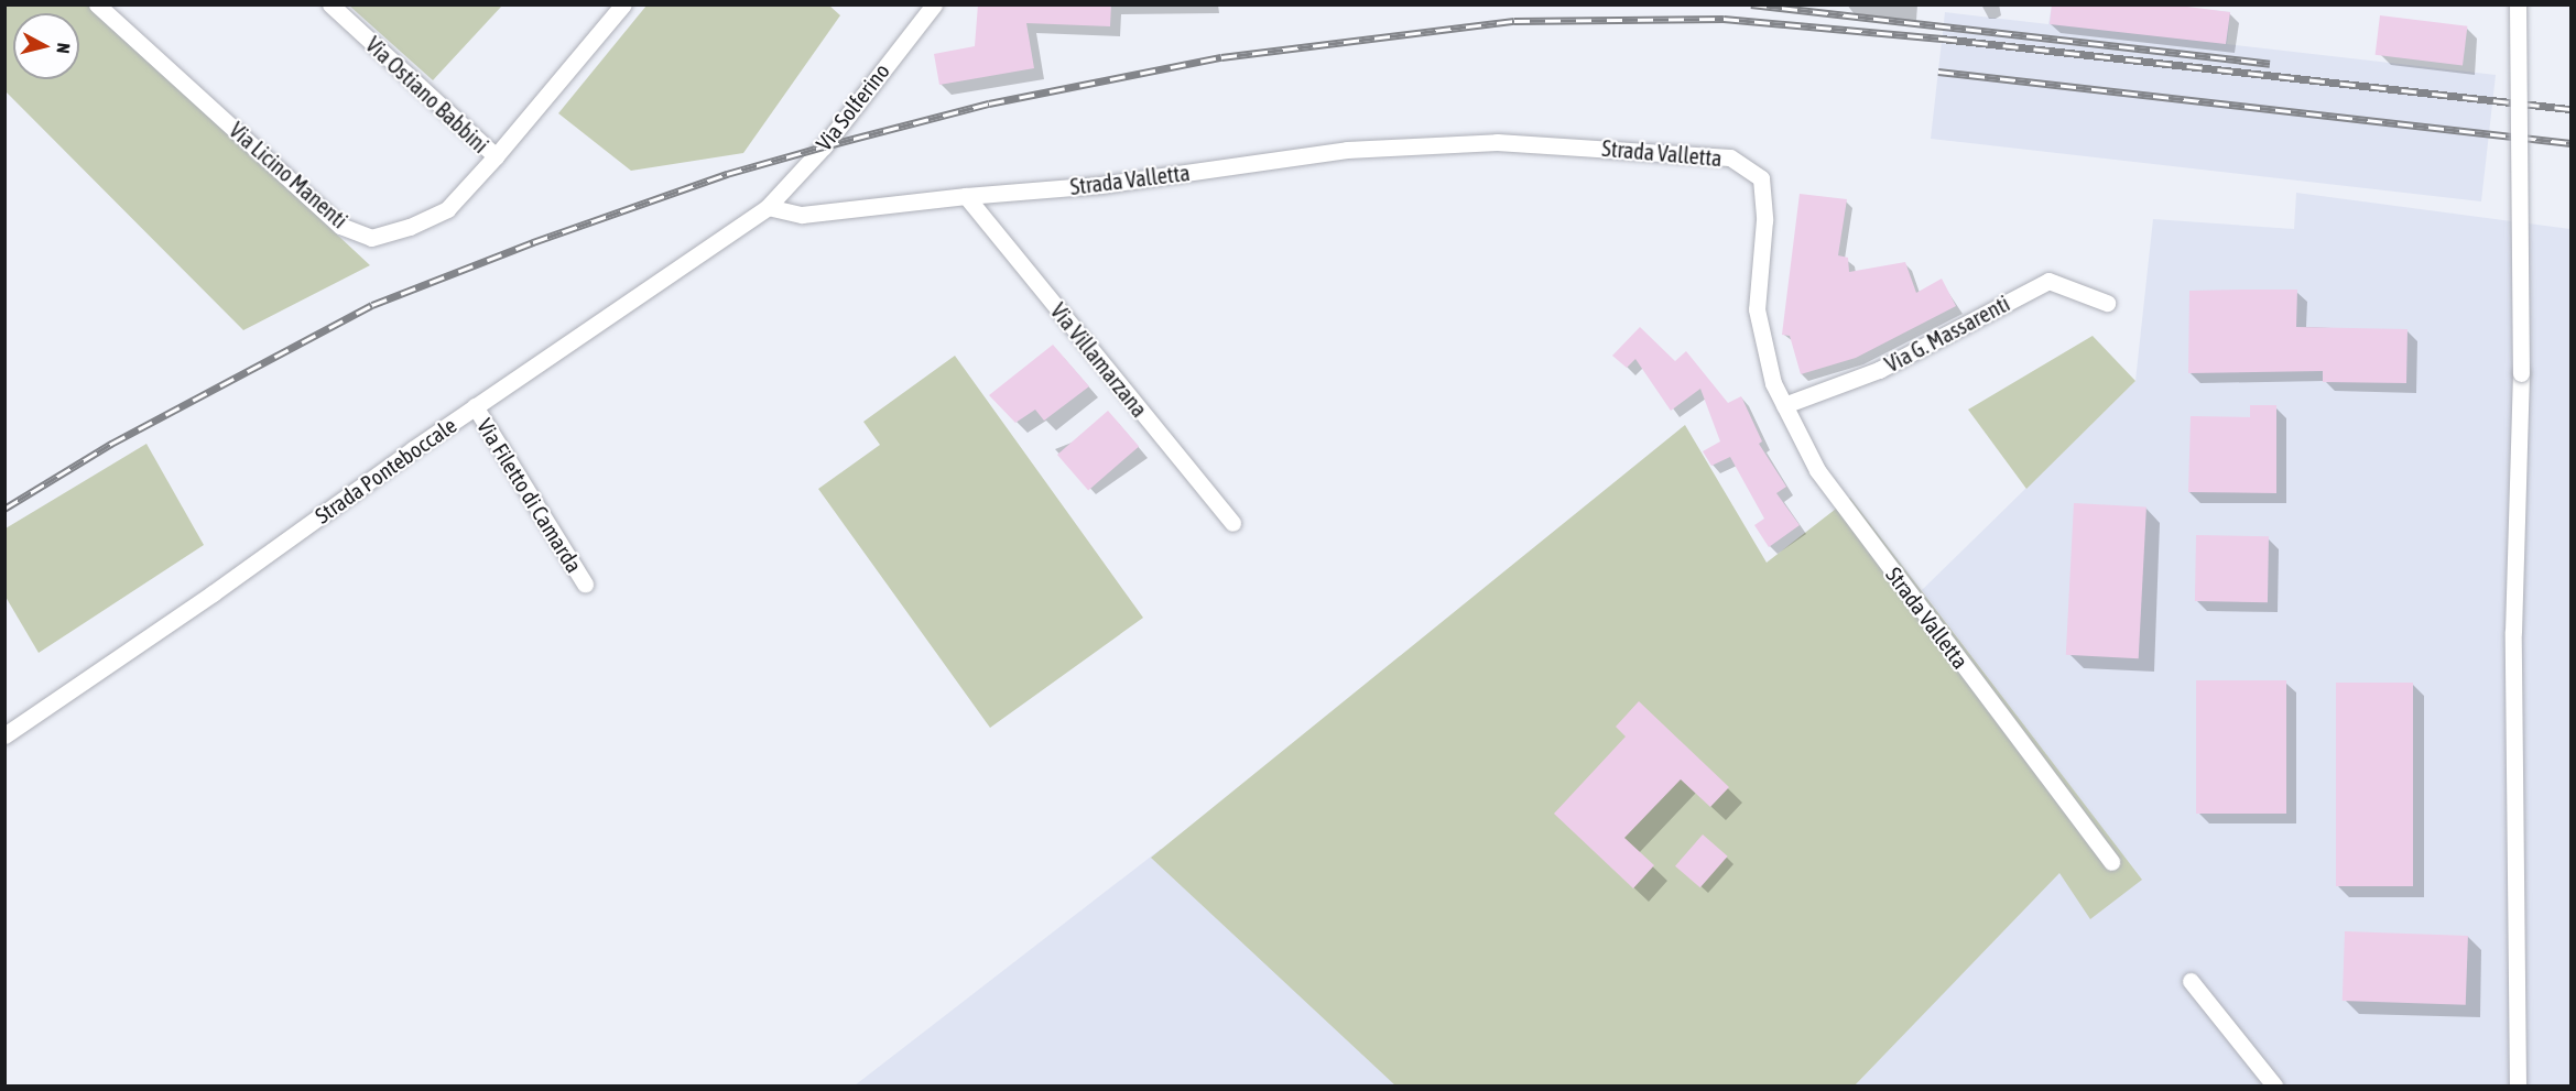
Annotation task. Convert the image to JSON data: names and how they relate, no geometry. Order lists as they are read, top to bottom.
{
  "streets": {
    "street": [
      "Via Ostiano Babbini",
      "Via Solferino",
      "Strada Valletta",
      "Via Licino Manenti",
      "Via G. Massarenti",
      "Via Villamarzana",
      "Strada Ponteboccale",
      "Via Filetto di Camarda"
    ]
  },
  "crossings": [
    ["Via Ostiano Babbini", "Via Licino Manenti"],
    ["Via Solferino", "Strada Valletta"],
    ["Via Solferino", "Strada Ponteboccale"],
    ["Strada Valletta", "Via G. Massarenti"],
    ["Strada Valletta", "Via Villamarzana"],
    ["Strada Valletta", "Strada Ponteboccale"],
    ["Strada Ponteboccale", "Via Filetto di Camarda"]
  ],
  "north": "right"
}
